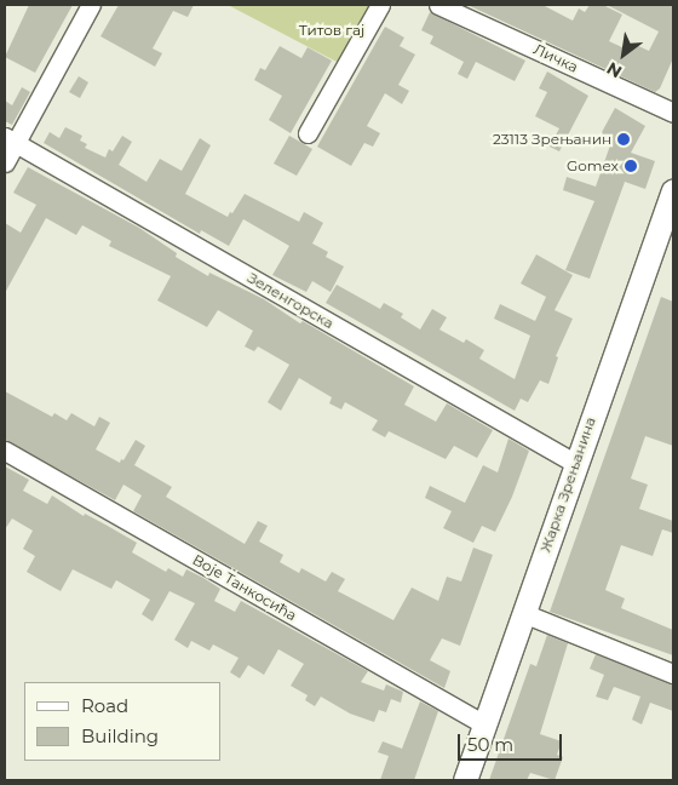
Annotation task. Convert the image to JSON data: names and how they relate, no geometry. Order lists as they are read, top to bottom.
{
  "streets": {
    "main road": ["Жарка Зрењанина"],
    "street": ["Личка", "Зеленгорска", "Воје Танкосића"]
  },
  "crossings": [
    ["Зеленгорска", "Жарка Зрењанина"],
    ["Жарка Зрењанина", "Воје Танкосића"]
  ],
  "parks": ["Титов гај"],
  "places": ["23113 Зрењанин", "Gomex"],
  "legend": ["Road", "Building"],
  "scale_bar": "50 m",
  "north": "bottom left"
}
